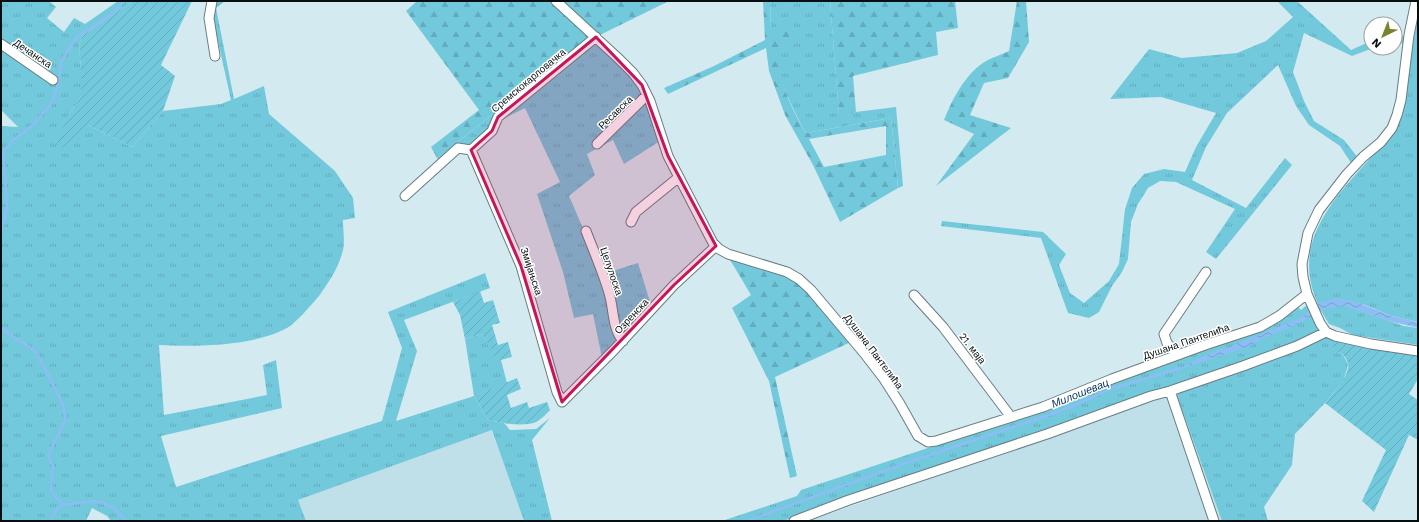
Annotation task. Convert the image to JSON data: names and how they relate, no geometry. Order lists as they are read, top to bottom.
{
  "streets": {
    "street": [
      "Дечанска",
      "Сремскокарловачка",
      "Ресавска",
      "Змијањска",
      "Целулоска",
      "Озренска",
      "Душана Пантелића",
      "21. маја"
    ]
  },
  "crossings": [
    ["Сремскокарловачка", "Змијањска"],
    ["Сремскокарловачка", "Душана Пантелића"],
    ["Ресавска", "Душана Пантелића"],
    ["Змијањска", "Озренска"],
    ["Целулоска", "Озренска"],
    ["Озренска", "Душана Пантелића"],
    ["Душана Пантелића", "21. маја"]
  ],
  "water": ["Милошевац"],
  "north": "bottom left"
}
